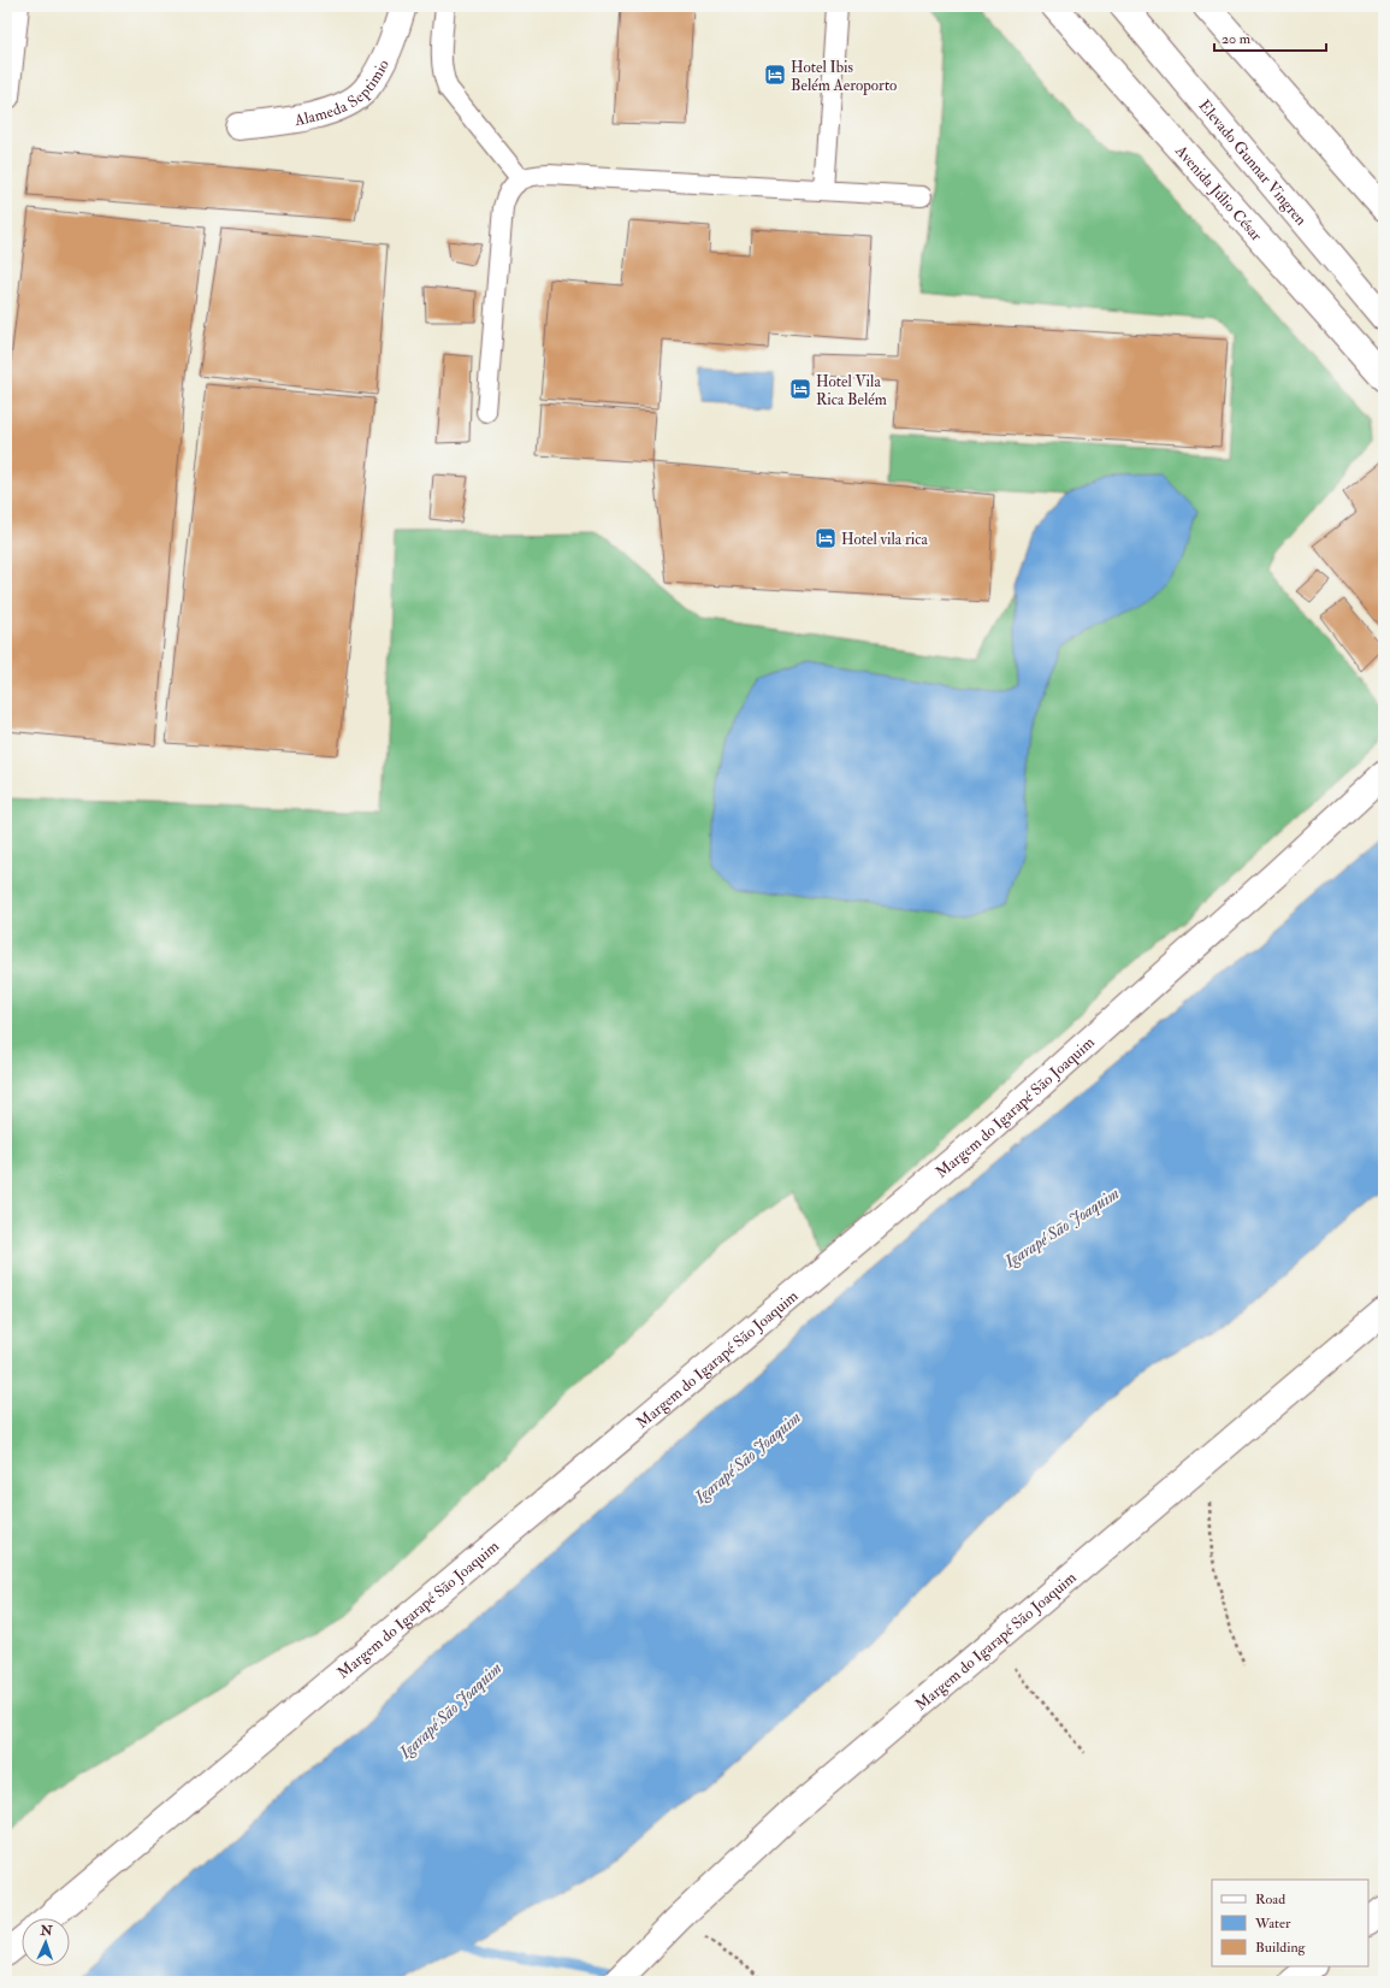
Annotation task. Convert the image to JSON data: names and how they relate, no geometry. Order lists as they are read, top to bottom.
{
  "streets": {
    "street": [
      "Alameda Septimio",
      "Elevado Gunnar Vingren",
      "Avenida Júlio César",
      "Margem do Igarapé São Joaquim"
    ]
  },
  "water": ["Igarapé São Joaquim"],
  "places": {
    "hotel": ["Hotel Ibis Belém Aeroporto", "Hotel Vila Rica Belém", "Hotel vila rica"]
  },
  "legend": ["Road", "Water", "Building"],
  "scale_bar": "20 m",
  "north": "top"
}
